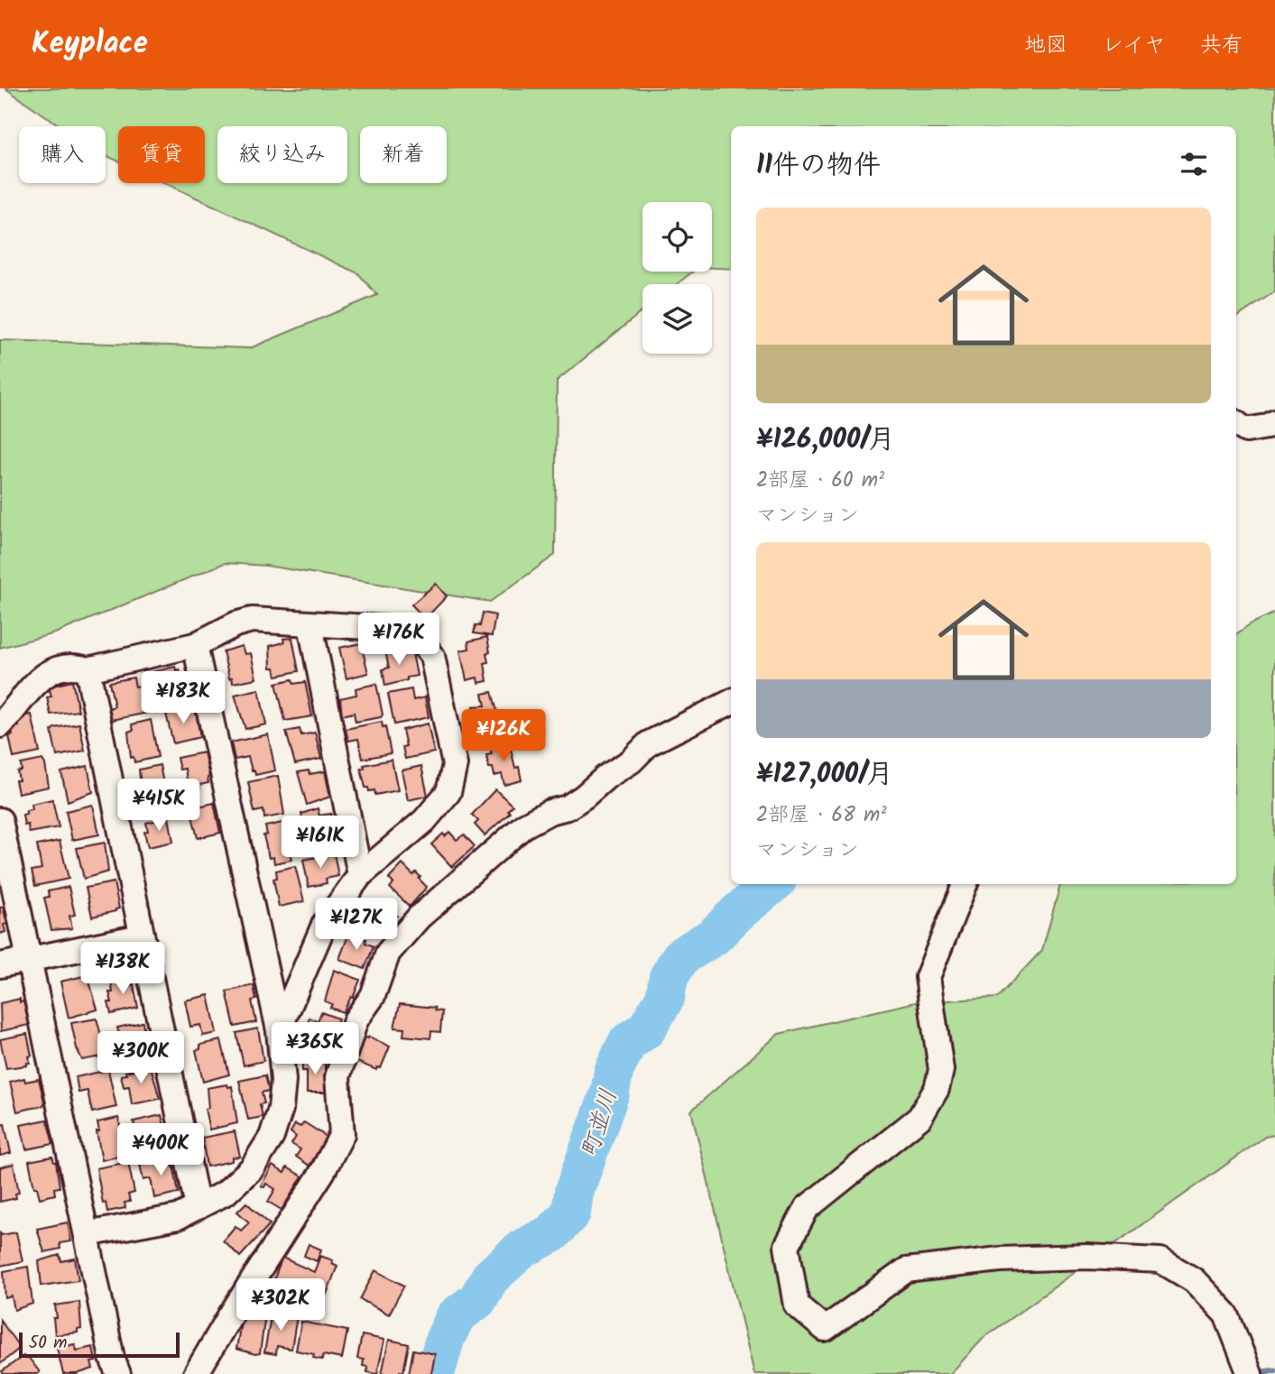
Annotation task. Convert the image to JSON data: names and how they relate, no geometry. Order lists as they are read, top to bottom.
{
  "water": ["町並川"],
  "scale_bar": "50 m",
  "page": {
    "header": "Keyplace",
    "nav": ["地図", "レイヤ", "共有"],
    "chip": [
      "購入",
      "賃貸",
      "絞り込み",
      "新着"
    ],
    "heading": "11件の物件",
    "list": [
      {
        "name": "¥126,000/月",
        "note": "2部屋 · 60 m² · マンション"
      },
      {
        "name": "¥127,000/月",
        "note": "2部屋 · 68 m² · マンション"
      }
    ],
    "price": [
      "¥176K",
      "¥183K",
      "¥126K",
      "¥415K",
      "¥161K",
      "¥127K",
      "¥138K",
      "¥365K",
      "¥300K",
      "¥400K",
      "¥302K"
    ],
    "scale": "50 m"
  }
}
